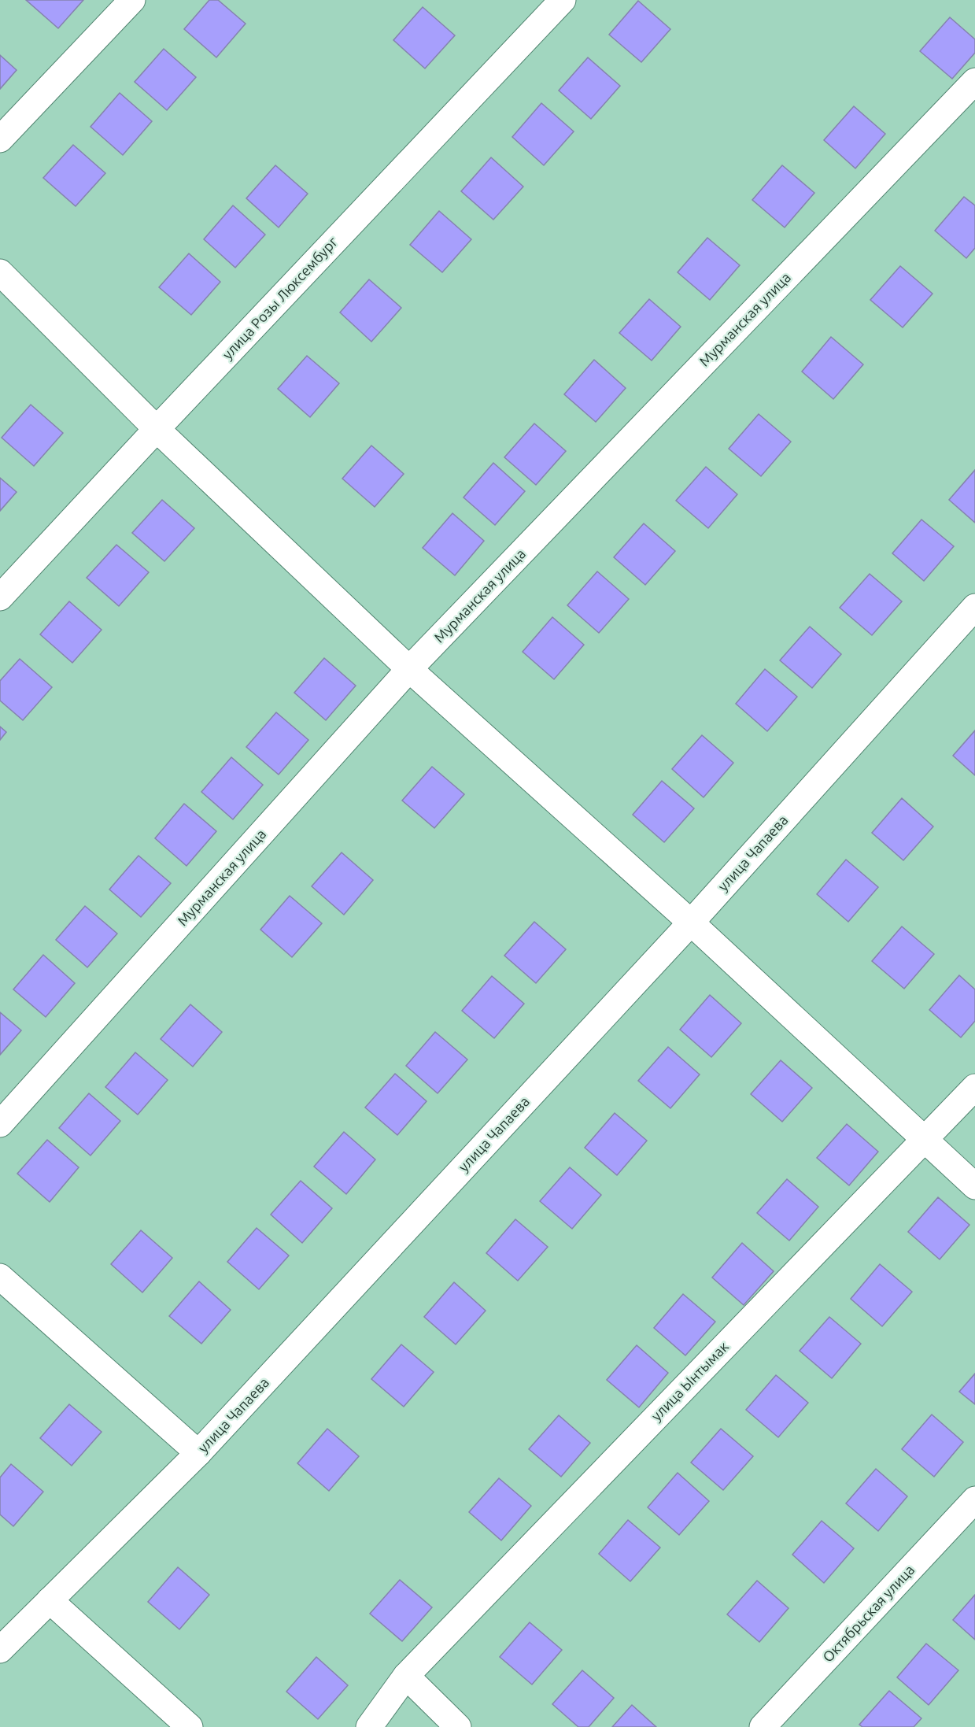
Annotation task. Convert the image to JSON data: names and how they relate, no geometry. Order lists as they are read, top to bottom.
{
  "streets": {
    "street": [
      "улица Розы Люксембург",
      "Мурманская улица",
      "улица Чапаева",
      "улица Ынтымак",
      "Октябрьская улица"
    ]
  }
}
